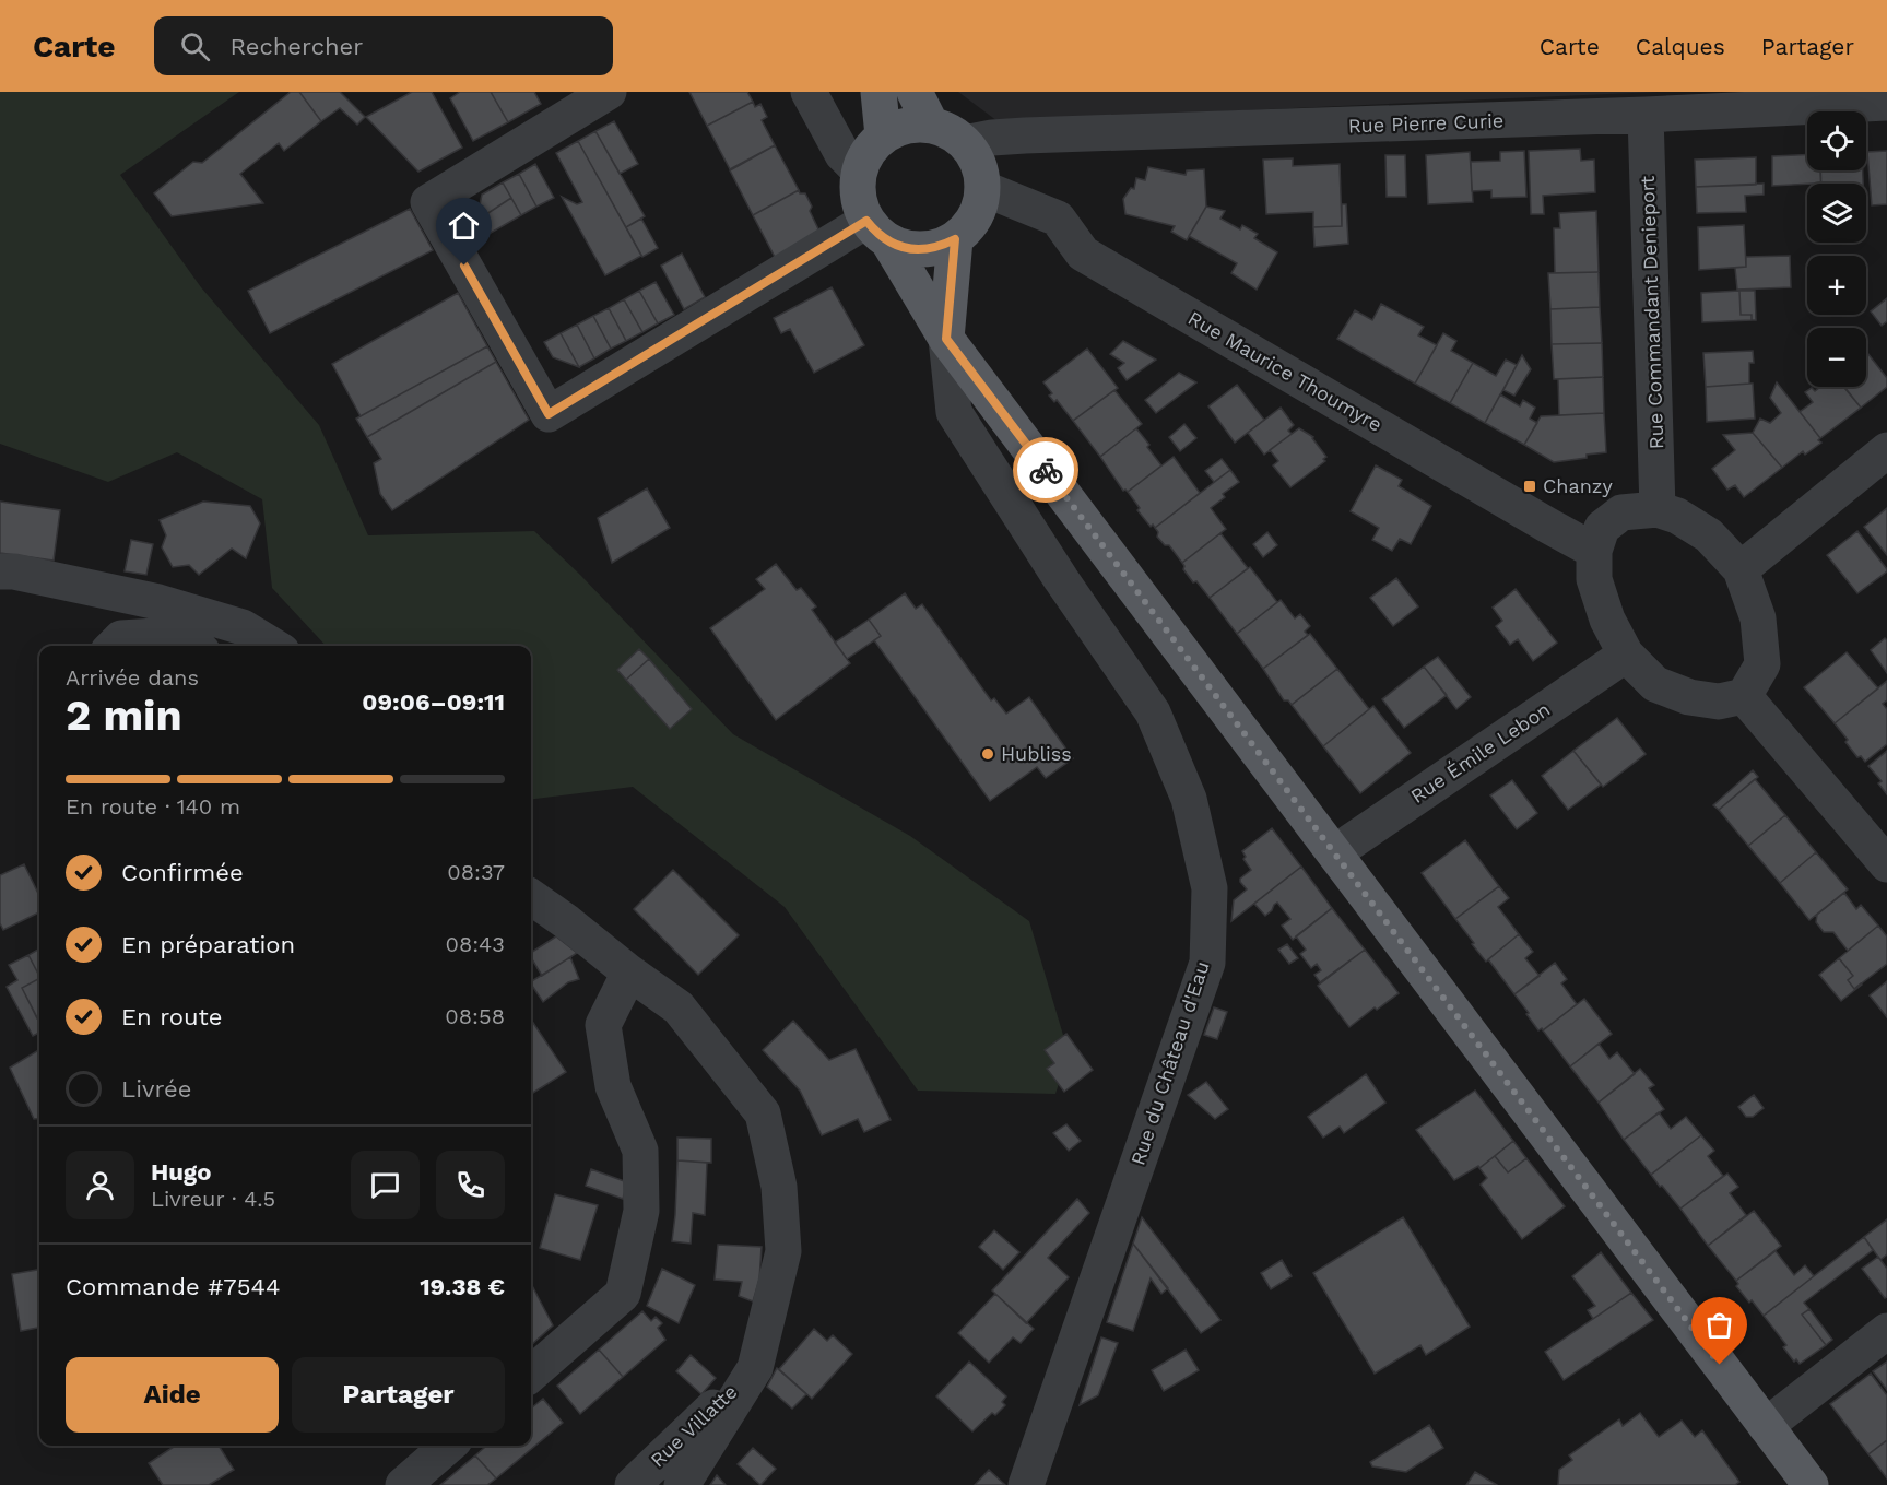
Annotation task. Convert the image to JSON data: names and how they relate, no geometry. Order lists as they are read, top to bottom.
{
  "streets": {
    "street": [
      "Rue Pierre Curie",
      "Rue Commandant Denieport",
      "Rue Maurice Thoumyre",
      "Rue Émile Lebon",
      "Rue du Château d'Eau",
      "Rue Villatte"
    ]
  },
  "crossings": [
    ["Rue Pierre Curie", "Rue Commandant Denieport"],
    ["Rue Pierre Curie", "Rue Maurice Thoumyre"],
    ["Rue Commandant Denieport", "Rue Maurice Thoumyre"],
    ["Rue Commandant Denieport", "Rue Émile Lebon"],
    ["Rue Maurice Thoumyre", "Rue Émile Lebon"]
  ],
  "places": {
    "transit": ["Chanzy"],
    "other": ["Hubliss"]
  },
  "page": {
    "header": "Carte",
    "search": "Rechercher",
    "nav": ["Carte", "Calques", "Partager"],
    "map_buttons": ["+", "−"],
    "heading": ["2 min", "Arrivée dans", "09:06–09:11"],
    "panel": [
      "Hugo",
      "Livreur · 4.5",
      "Commande #7544",
      "19.38 €"
    ],
    "bar": "En route · 140 m",
    "list": [
      ["Confirmée", "08:37"],
      ["En préparation", "08:43"],
      ["En route", "08:58"],
      "Livrée"
    ],
    "buttons": ["Aide", "Partager"]
  }
}
